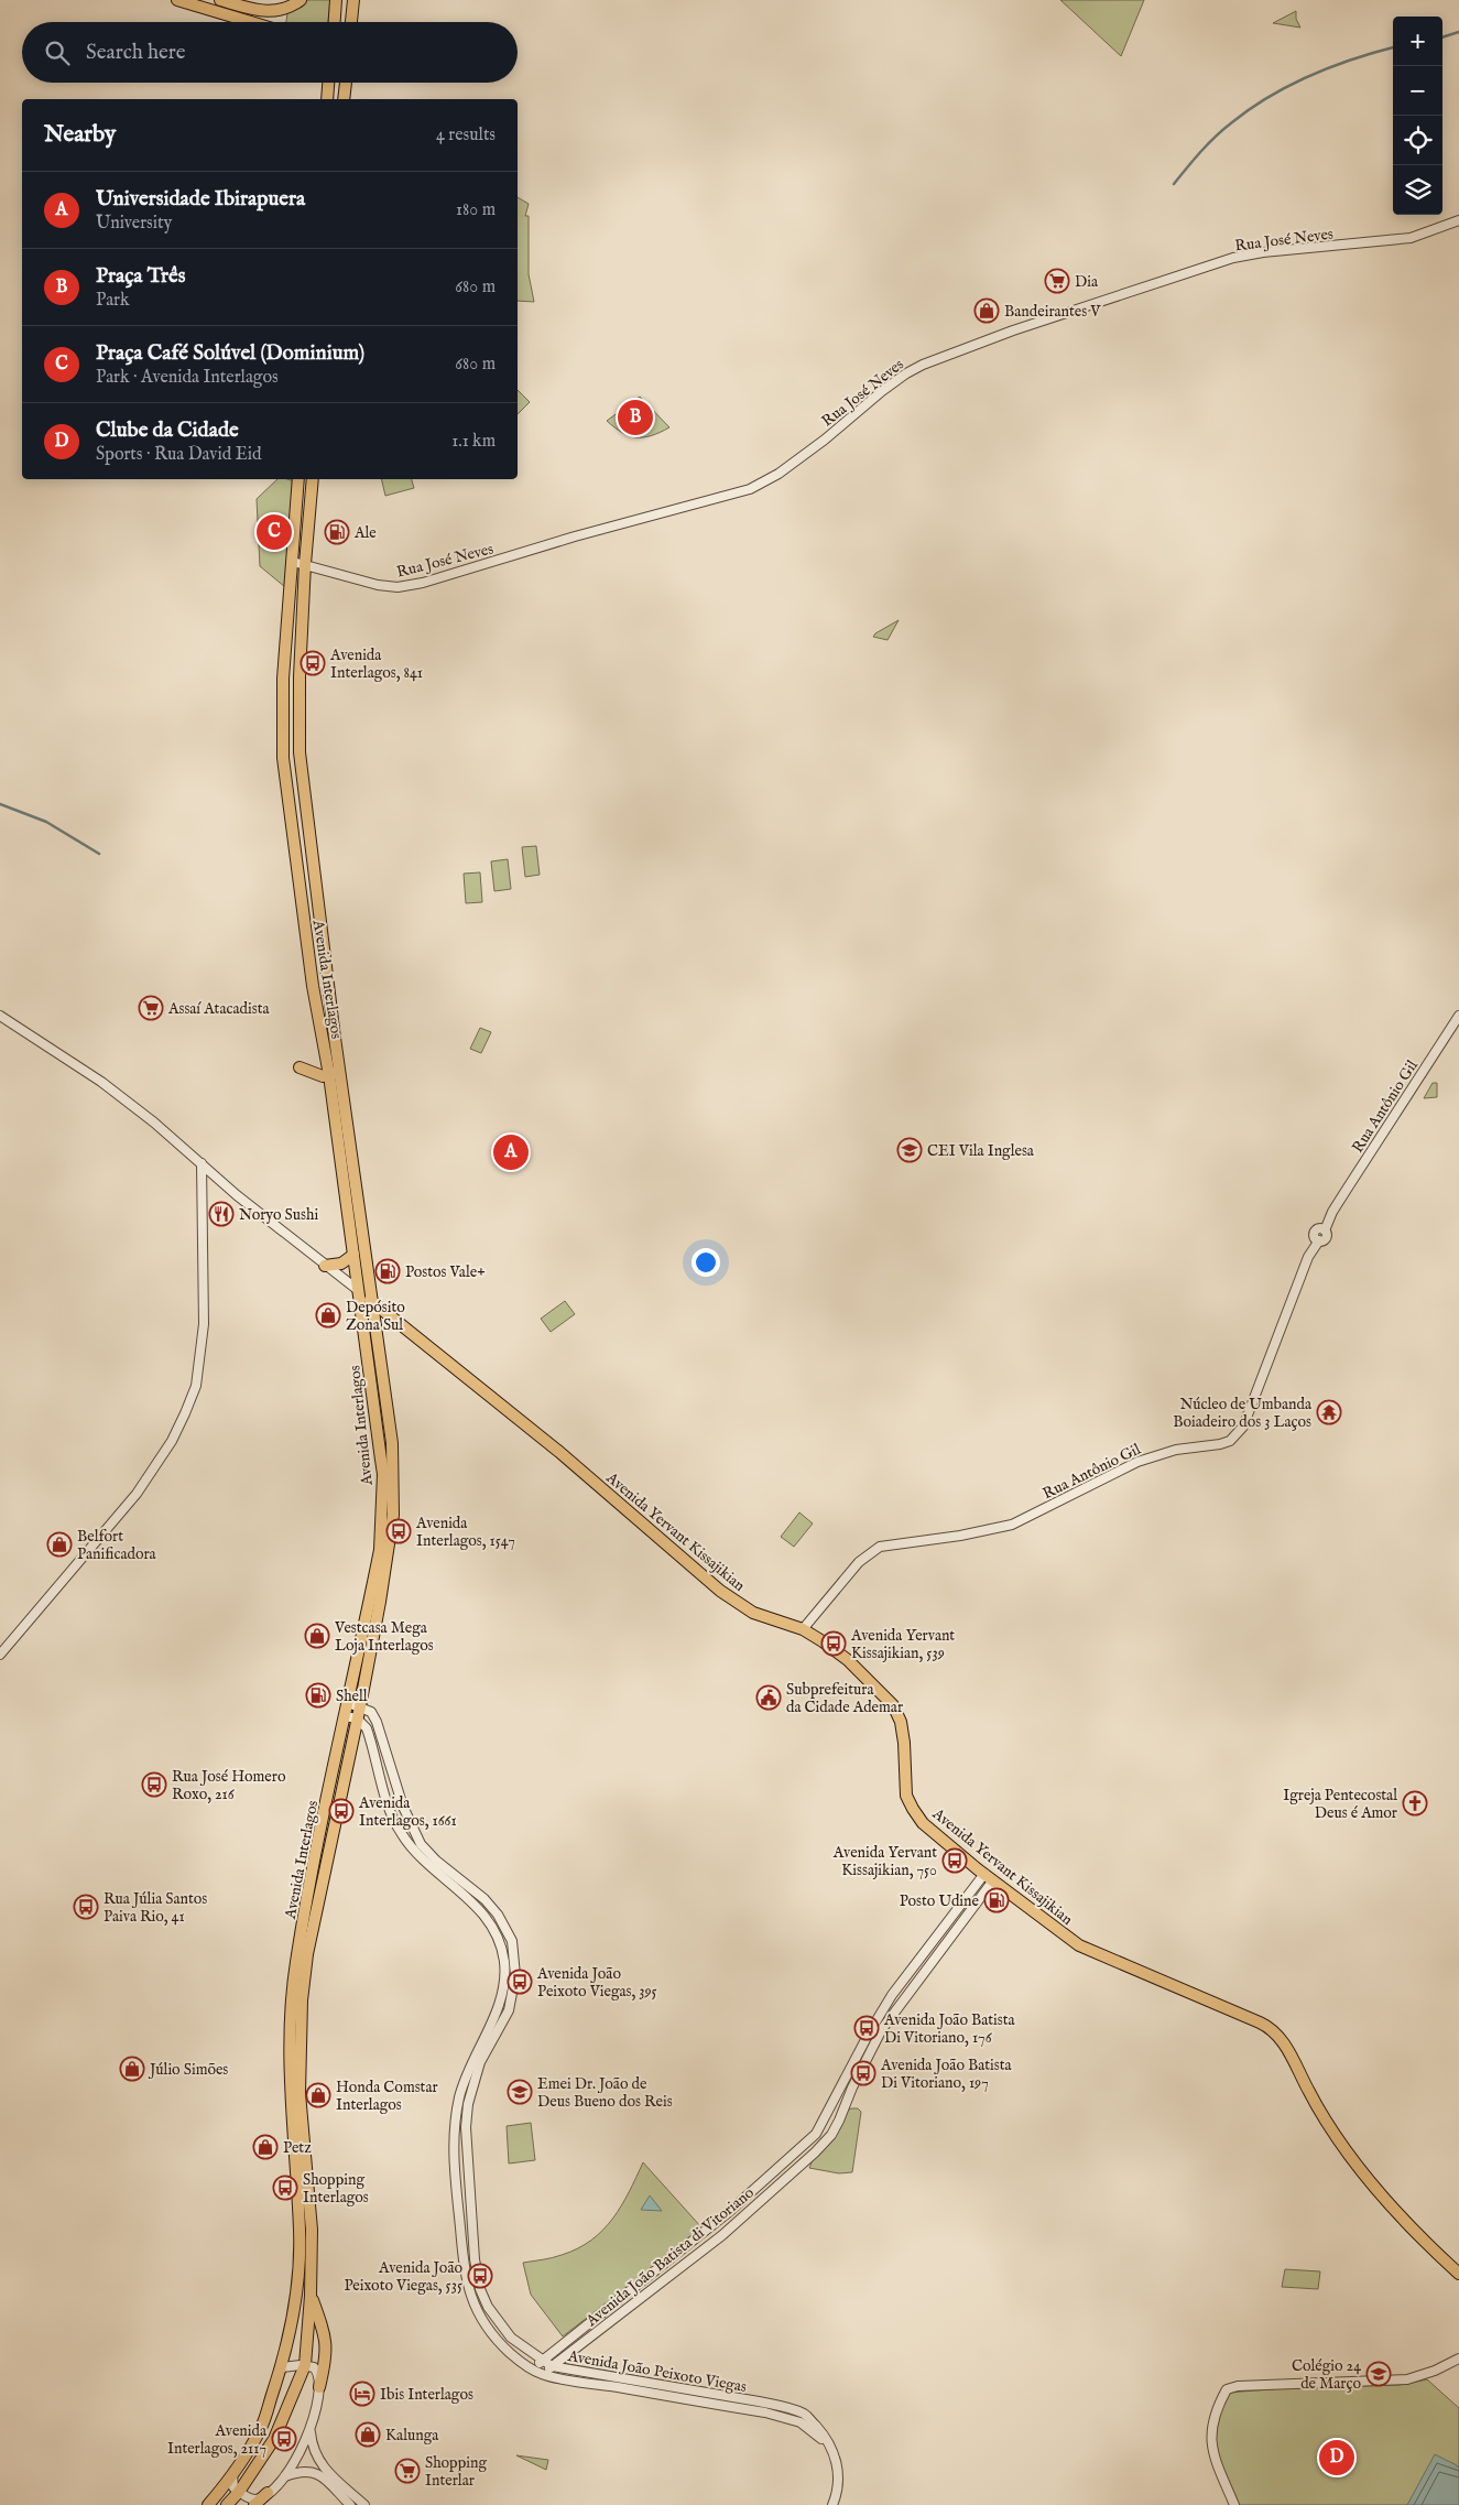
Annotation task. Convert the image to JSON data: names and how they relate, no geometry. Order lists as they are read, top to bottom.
{
  "streets": {
    "main road": ["Avenida Interlagos", "Avenida Yervant Kissajikian"],
    "street": [
      "Rua José Neves",
      "Rua Antônio Gil",
      "Avenida João Batista di Vitoriano",
      "Avenida João Peixoto Viegas"
    ]
  },
  "crossings": [
    ["Rua José Neves", "Avenida Interlagos"],
    ["Avenida Interlagos", "Avenida Yervant Kissajikian"],
    ["Avenida Interlagos", "Avenida João Peixoto Viegas"],
    ["Rua Antônio Gil", "Avenida Yervant Kissajikian"],
    ["Avenida Yervant Kissajikian", "Avenida João Batista di Vitoriano"],
    ["Avenida João Batista di Vitoriano", "Avenida João Peixoto Viegas"]
  ],
  "places": {
    "supermarket": ["Dia", "Assaí Atacadista", "Shopping Interlar"],
    "shop": [
      "Bandeirantes V",
      "Depósito Zona Sul",
      "Belfort Panificadora",
      "Vestcasa Mega Loja Interlagos",
      "Júlio Simões",
      "Honda Comstar Interlagos",
      "Petz",
      "Kalunga"
    ],
    "fuel station": [
      "Ale",
      "Postos Vale+",
      "Shell",
      "Posto Udine"
    ],
    "bus stop": [
      "Avenida Interlagos, 841",
      "Avenida Interlagos, 1547",
      "Avenida Yervant Kissajikian, 539",
      "Rua José Homero Roxo, 216",
      "Avenida Interlagos, 1661",
      "Avenida Yervant Kissajikian, 750",
      "Rua Júlia Santos Paiva Rio, 41",
      "Avenida João Peixoto Viegas, 395",
      "Avenida João Batista Di Vitoriano, 176",
      "Avenida João Batista Di Vitoriano, 197",
      "Shopping Interlagos",
      "Avenida João Peixoto Viegas, 535",
      "Avenida Interlagos, 2117"
    ],
    "school or university": ["CEI Vila Inglesa", "Emei Dr. João de Deus Bueno dos Reis", "Colégio 24 de Março"],
    "restaurant": ["Noryo Sushi"],
    "temple": ["Núcleo de Umbanda Boiadeiro dos 3 Laços"],
    "public building": ["Subprefeitura da Cidade Ademar"],
    "church": ["Igreja Pentecostal Deus é Amor"],
    "hotel": ["Ibis Interlagos"]
  },
  "page": {
    "map_buttons": ["+", "−"],
    "search": "Search here",
    "heading": ["Nearby", "4 results"],
    "list": [
      {
        "mark": "A",
        "name": "Universidade Ibirapuera",
        "note": "University",
        "value": "180 m"
      },
      {
        "mark": "B",
        "name": "Praça Três",
        "note": "Park",
        "value": "680 m"
      },
      {
        "mark": "C",
        "name": "Praça Café Solúvel (Dominium)",
        "note": "Park · Avenida Interlagos",
        "value": "680 m"
      },
      {
        "mark": "D",
        "name": "Clube da Cidade",
        "note": "Sports · Rua David Eid",
        "value": "1.1 km"
      }
    ],
    "pins": [
      "B",
      "C",
      "A",
      "D"
    ]
  }
}
